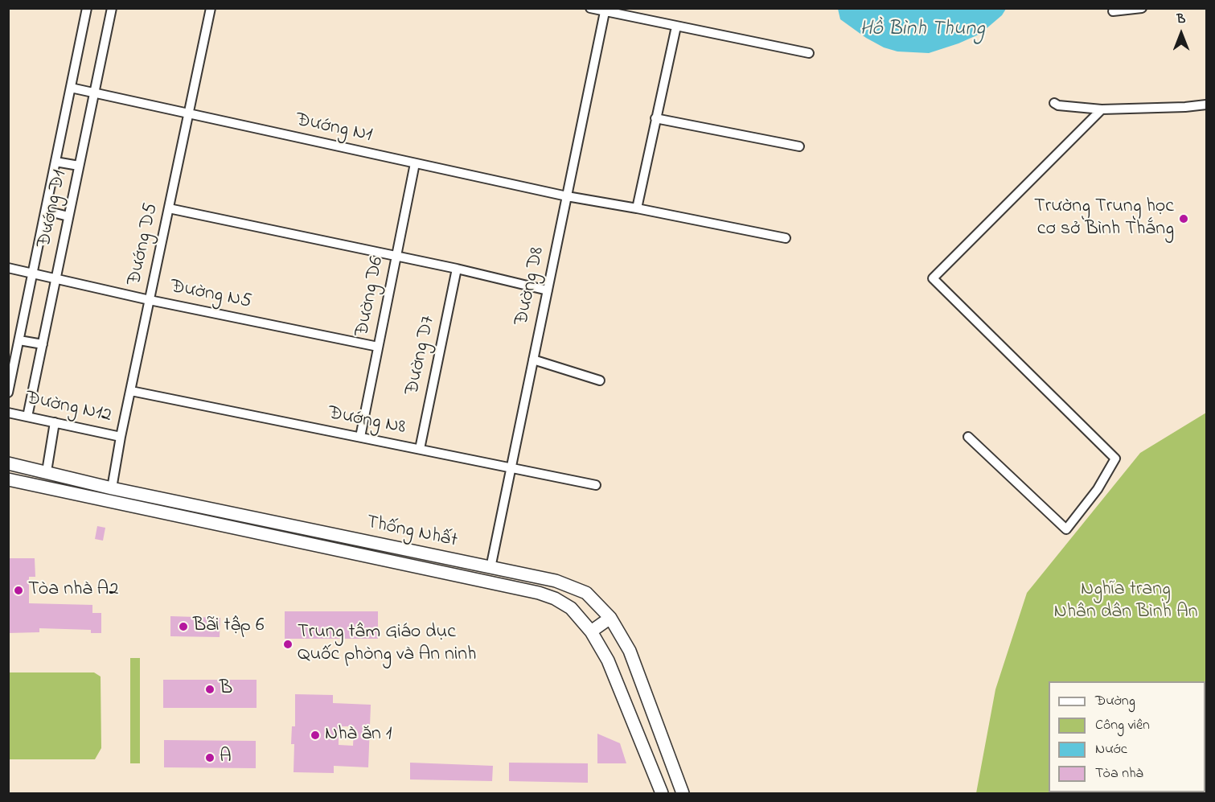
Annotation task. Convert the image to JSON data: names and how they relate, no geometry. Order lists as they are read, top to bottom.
{
  "streets": {
    "main road": ["Thống Nhất"],
    "street": [
      "Đướng N1",
      "Đướng D1",
      "Đướng D5",
      "Đường D8",
      "Đường N5",
      "Đường D6",
      "Đường D7",
      "Đường N12",
      "Đướng N8"
    ]
  },
  "crossings": [
    ["Đướng N1", "Đướng D1"],
    ["Đướng N1", "Đướng D5"],
    ["Đướng N1", "Đường D8"],
    ["Đướng N1", "Đường D6"],
    ["Đướng D1", "Đường N5"],
    ["Đướng D1", "Đường N12"],
    ["Đướng D5", "Đường N5"],
    ["Đướng D5", "Đường N12"],
    ["Đướng D5", "Đướng N8"],
    ["Đướng D5", "Thống Nhất"],
    ["Đường D8", "Đướng N8"],
    ["Đường D8", "Thống Nhất"],
    ["Đường N5", "Đường D6"],
    ["Đường D6", "Đướng N8"],
    ["Đường D7", "Đướng N8"]
  ],
  "water": ["Hồ Bình Thung"],
  "parks": ["Nghĩa trang Nhân dân Bình An"],
  "places": [
    "Trường Trung học cơ sở Bình Thắng",
    "Tòa nhà A2",
    "Bãi tập 6",
    "Trung tâm Giáo dục Quốc phòng và An ninh",
    "B",
    "Nhà ăn 1",
    "A"
  ],
  "legend": [
    "Đường",
    "Công viên",
    "Nước",
    "Tòa nhà"
  ],
  "north": "top"
}
